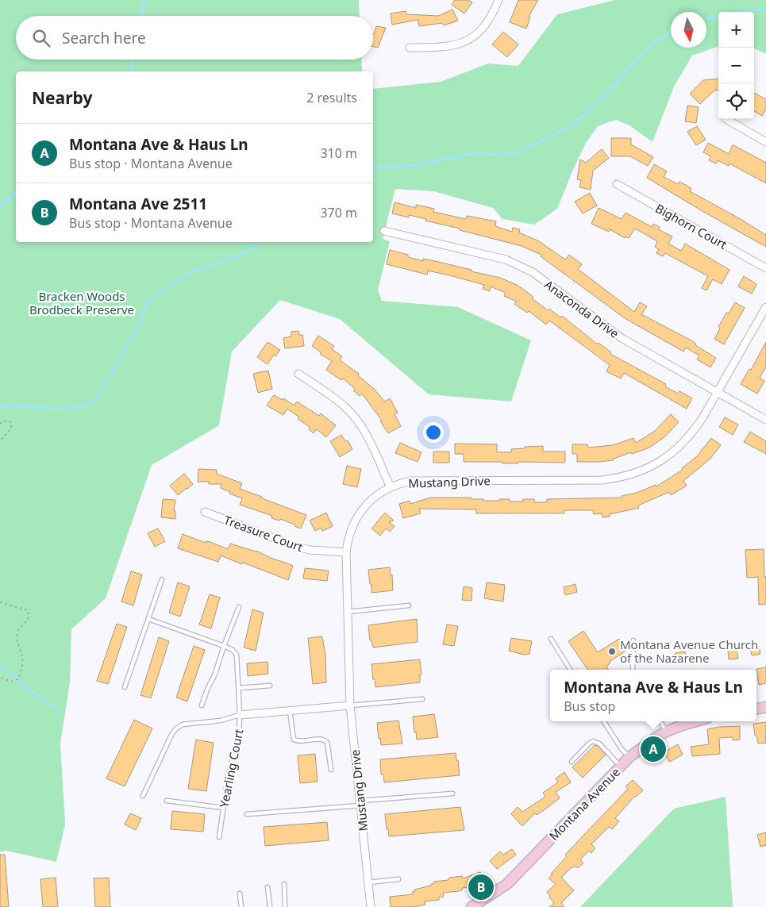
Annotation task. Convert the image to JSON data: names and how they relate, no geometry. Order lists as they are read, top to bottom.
{
  "streets": {
    "street": [
      "Bighorn Court",
      "Anaconda Drive",
      "Mustang Drive",
      "Treasure Court",
      "Yearling Court",
      "Montana Avenue"
    ]
  },
  "crossings": [
    ["Anaconda Drive", "Mustang Drive"],
    ["Mustang Drive", "Treasure Court"],
    ["Mustang Drive", "Yearling Court"]
  ],
  "parks": ["Bracken Woods Brodbeck Preserve"],
  "places": ["Montana Avenue Church of the Nazarene"],
  "north": "bottom",
  "page": {
    "map_buttons": ["+", "−"],
    "search": "Search here",
    "heading": ["Nearby", "2 results"],
    "list": [
      {
        "mark": "A",
        "name": "Montana Ave & Haus Ln",
        "note": "Bus stop · Montana Avenue",
        "value": "310 m"
      },
      {
        "mark": "B",
        "name": "Montana Ave 2511",
        "note": "Bus stop · Montana Avenue",
        "value": "370 m"
      }
    ],
    "popup": ["Montana Ave & Haus Ln", "Bus stop"],
    "pins": ["A", "B"]
  }
}
